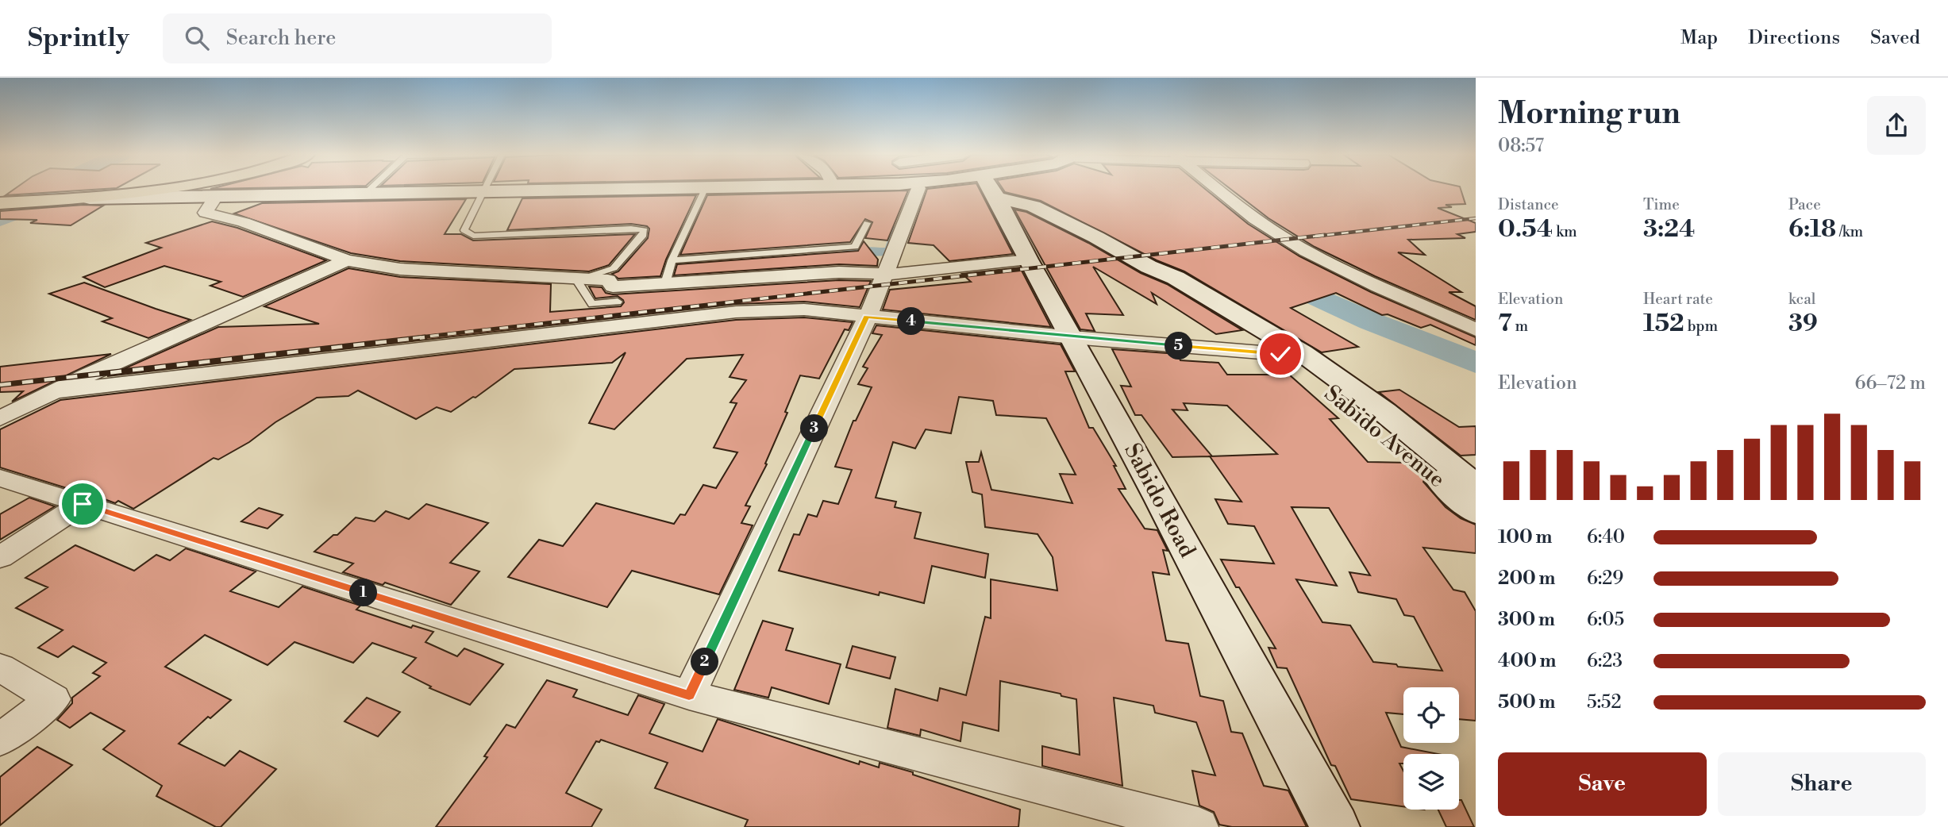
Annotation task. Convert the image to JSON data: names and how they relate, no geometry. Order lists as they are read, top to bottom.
{
  "streets": {
    "main road": ["Sabido Avenue", "Sabido Road"]
  },
  "page": {
    "header": "Sprintly",
    "search": "Search here",
    "nav": ["Map", "Directions", "Saved"],
    "heading": ["Morning run", "08:57"],
    "stats": [
      ["Distance", "0.54 km"],
      ["Time", "3:24"],
      ["Pace", "6:18 /km"],
      ["Elevation", "7 m"],
      ["Heart rate", "152 bpm"],
      ["kcal", "39"]
    ],
    "pins": [
      "4",
      "5",
      "3",
      "1",
      "2"
    ],
    "chart": ["Elevation", "66–72 m"],
    "list": [
      {
        "name": "100 m",
        "note": "6:40"
      },
      {
        "name": "200 m",
        "note": "6:29"
      },
      {
        "name": "300 m",
        "note": "6:05"
      },
      {
        "name": "400 m",
        "note": "6:23"
      },
      {
        "name": "500 m",
        "note": "5:52"
      }
    ],
    "buttons": ["Save", "Share"]
  }
}
